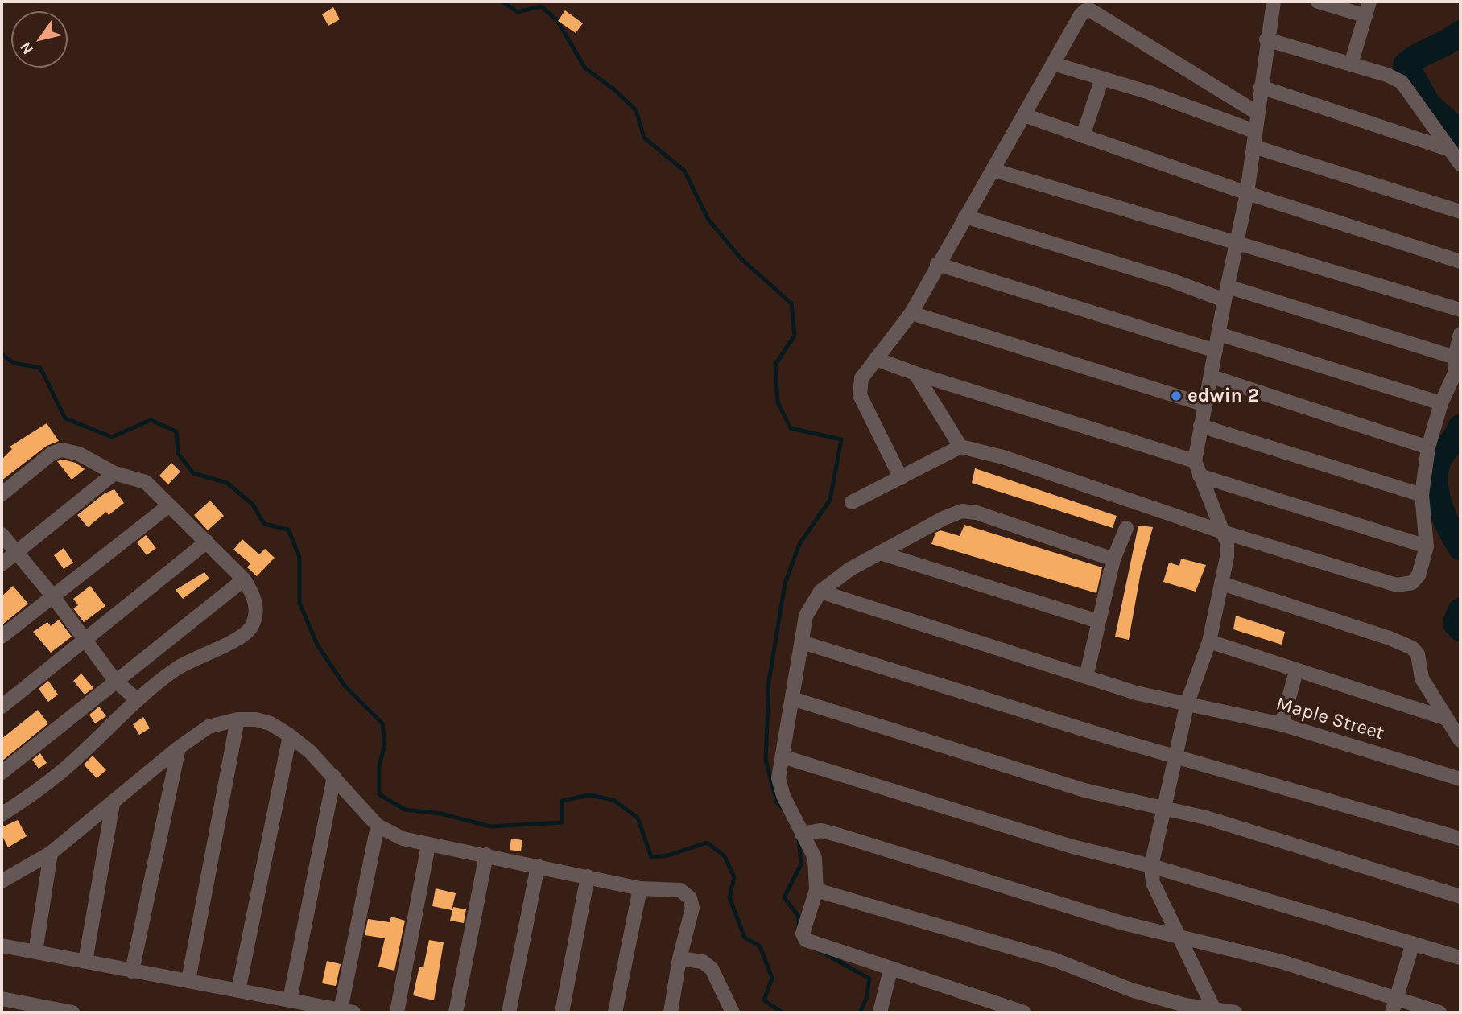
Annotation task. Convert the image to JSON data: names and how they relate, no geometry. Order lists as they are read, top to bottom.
{
  "streets": {
    "street": ["Maple Street"]
  },
  "places": ["edwin 2"],
  "north": "bottom left"
}
